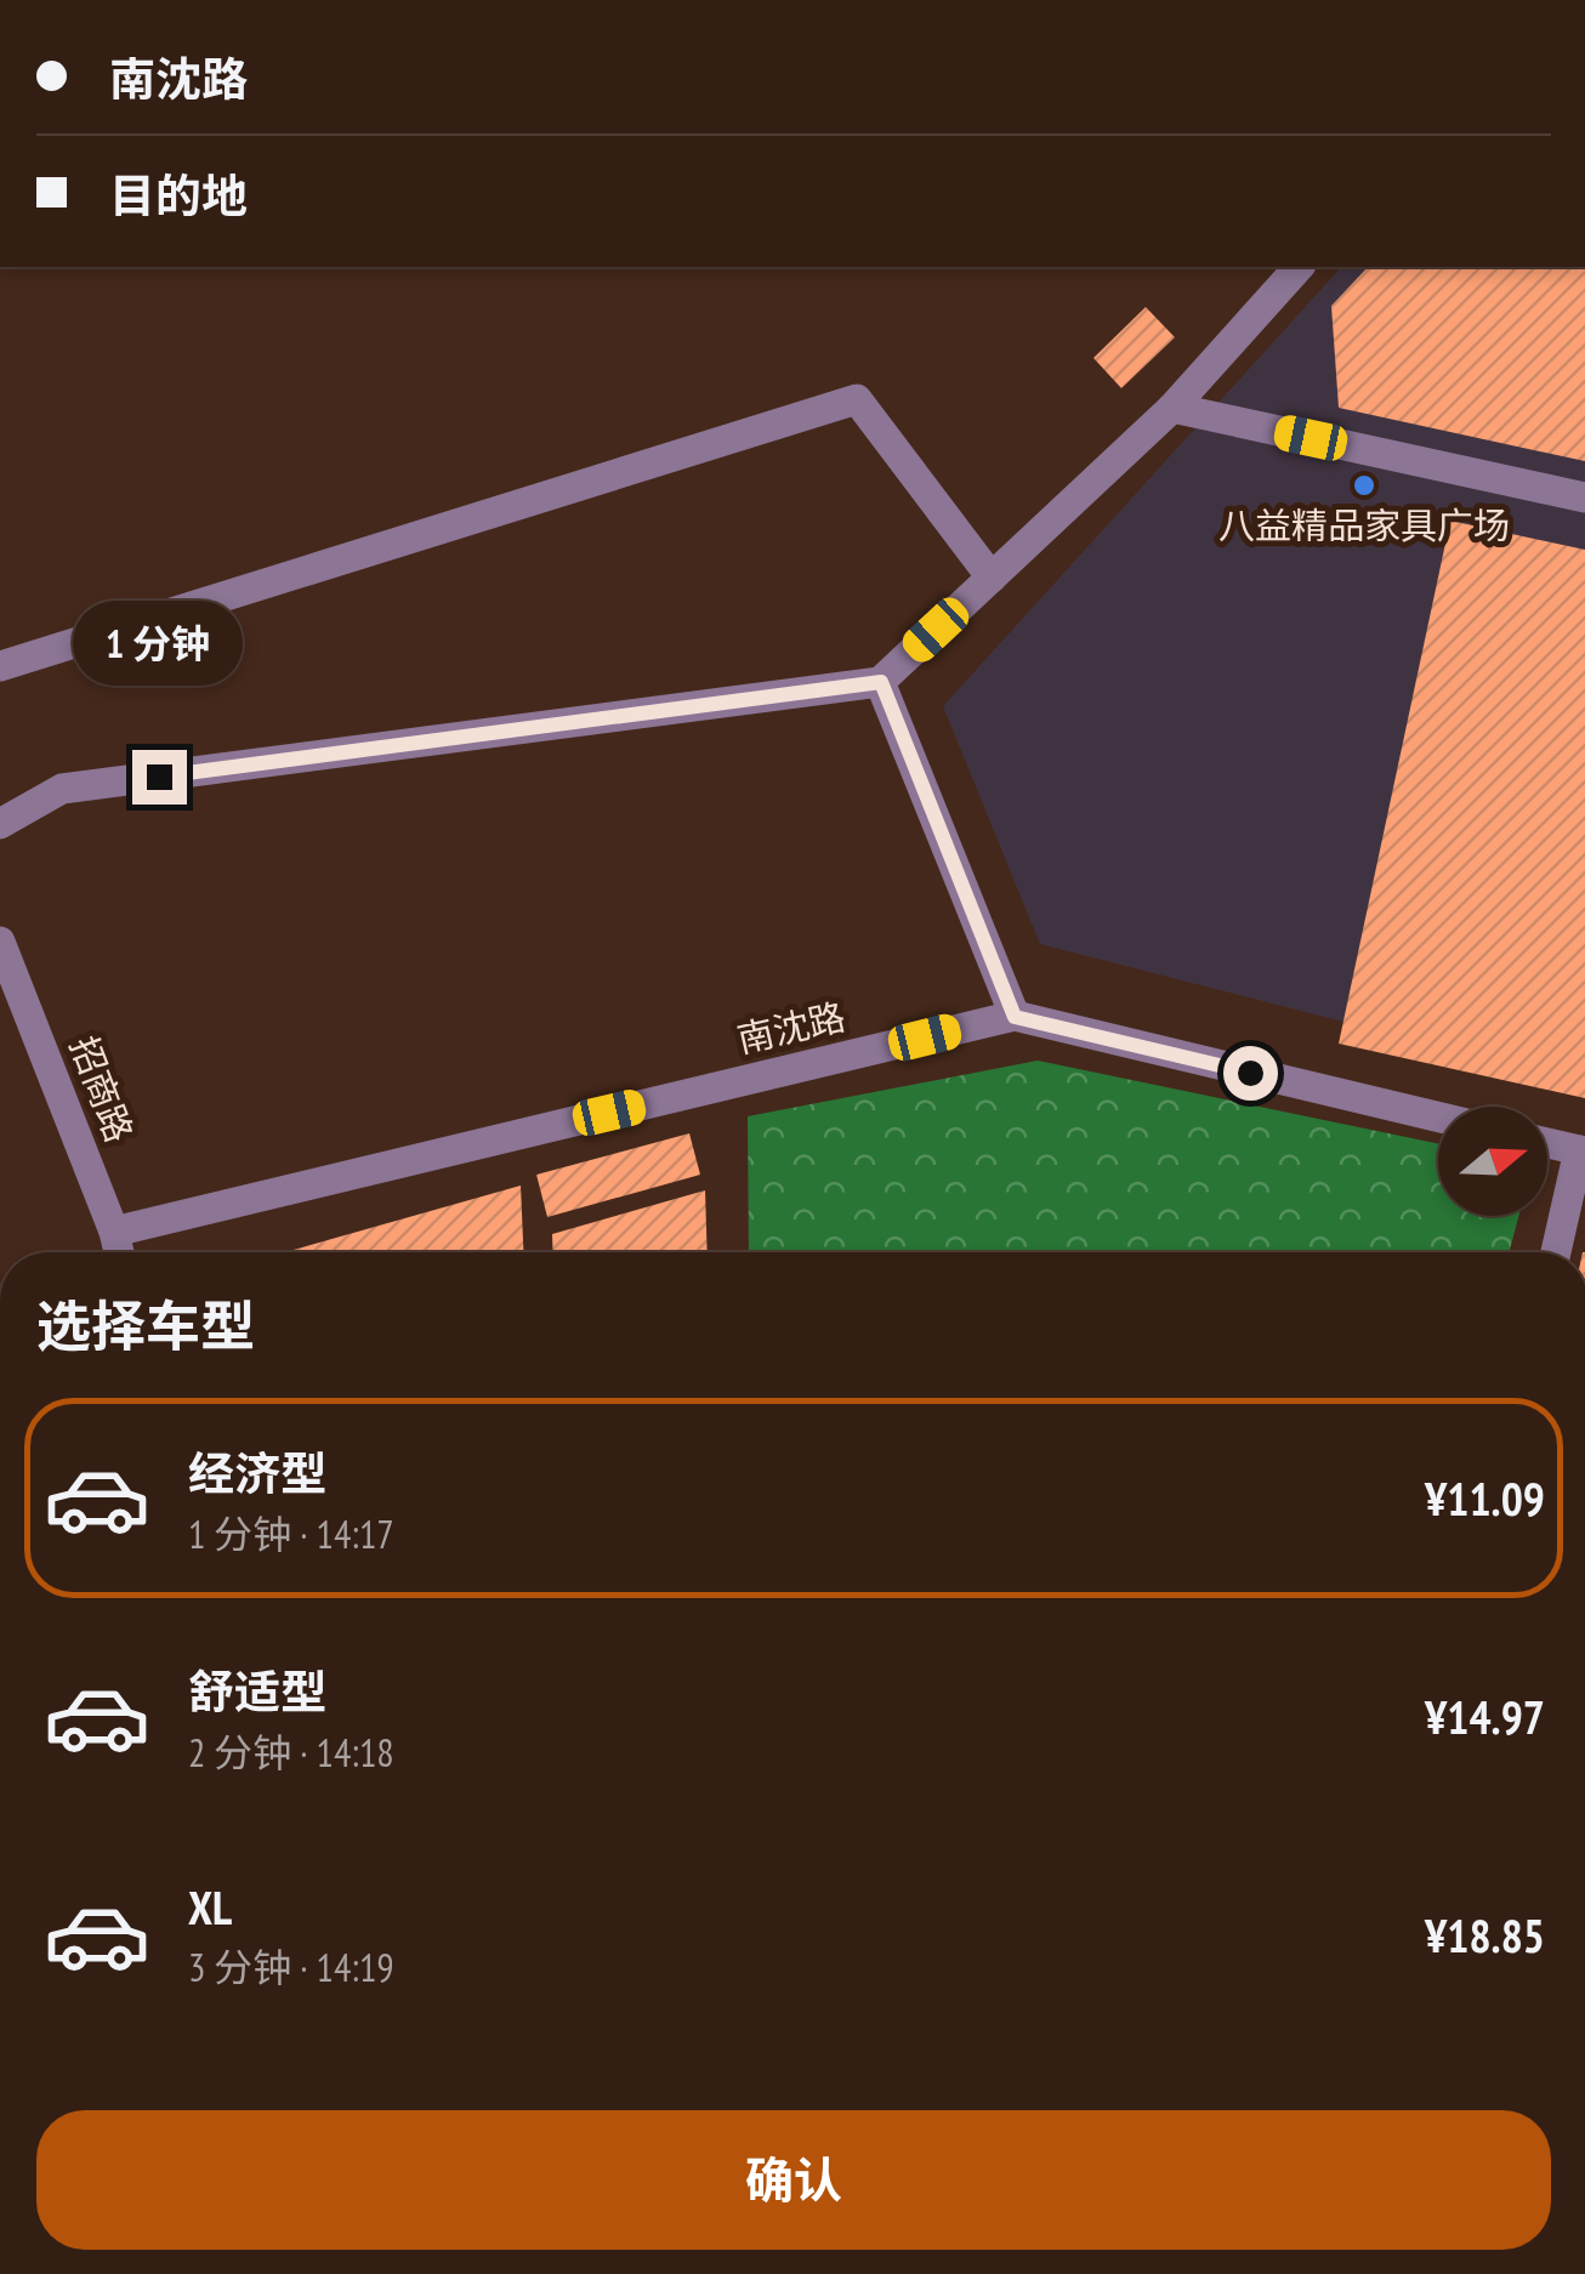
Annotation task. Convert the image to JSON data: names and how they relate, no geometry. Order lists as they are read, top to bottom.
{
  "streets": {
    "street": ["南沈路", "招商路"]
  },
  "crossings": [
    ["南沈路", "招商路"]
  ],
  "places": ["八益精品家具广场"],
  "north": "right",
  "page": {
    "banner": ["南沈路", "目的地"],
    "bubble": "1 分钟",
    "heading": "选择车型",
    "list": [
      {
        "name": "经济型",
        "note": "1 分钟 · 14:17",
        "value": "¥11.09"
      },
      {
        "name": "舒适型",
        "note": "2 分钟 · 14:18",
        "value": "¥14.97"
      },
      {
        "name": "XL",
        "note": "3 分钟 · 14:19",
        "value": "¥18.85"
      }
    ],
    "buttons": "确认"
  }
}
